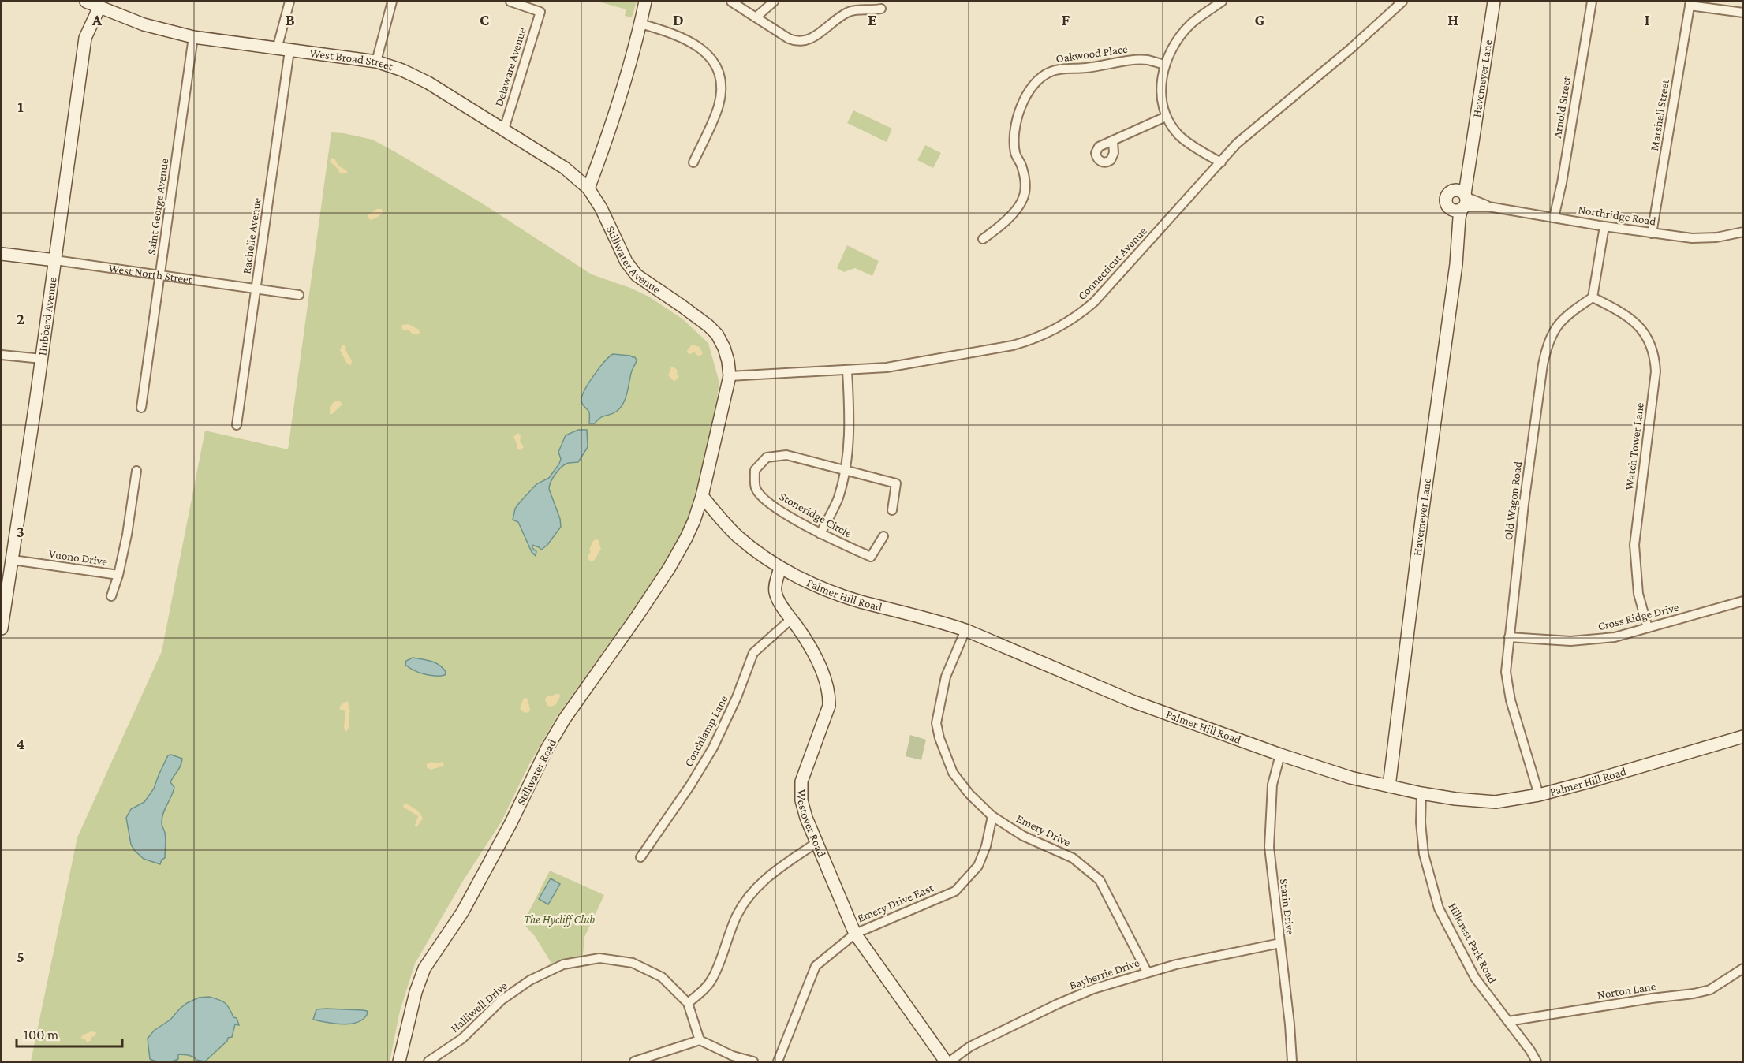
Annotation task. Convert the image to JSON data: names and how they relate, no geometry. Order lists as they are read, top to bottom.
{
  "streets": {
    "main road": [
      "West Broad Street",
      "Havemeyer Lane",
      "Stillwater Avenue",
      "West North Street",
      "Hubbard Avenue",
      "Palmer Hill Road",
      "Stillwater Road",
      "Westover Road"
    ],
    "street": [
      "Oakwood Place",
      "Delaware Avenue",
      "Arnold Street",
      "Marshall Street",
      "Saint George Avenue",
      "Northridge Road",
      "Rachelle Avenue",
      "Connecticut Avenue",
      "Watch Tower Lane",
      "Old Wagon Road",
      "Stoneridge Circle",
      "Vuono Drive",
      "Cross Ridge Drive",
      "Coachlamp Lane",
      "Emery Drive",
      "Emery Drive East",
      "Starin Drive",
      "Hillcrest Park Road",
      "Bayberrie Drive",
      "Norton Lane",
      "Halliwell Drive"
    ]
  },
  "crossings": [
    ["West Broad Street", "Delaware Avenue"],
    ["West Broad Street", "Saint George Avenue"],
    ["West Broad Street", "Rachelle Avenue"],
    ["West Broad Street", "Stillwater Avenue"],
    ["West Broad Street", "Hubbard Avenue"],
    ["Havemeyer Lane", "Northridge Road"],
    ["Havemeyer Lane", "Palmer Hill Road"],
    ["Arnold Street", "Northridge Road"],
    ["Marshall Street", "Northridge Road"],
    ["Saint George Avenue", "West North Street"],
    ["Rachelle Avenue", "West North Street"],
    ["Stillwater Avenue", "Connecticut Avenue"],
    ["Stillwater Avenue", "Palmer Hill Road"],
    ["Stillwater Avenue", "Stillwater Road"],
    ["West North Street", "Hubbard Avenue"],
    ["Hubbard Avenue", "Vuono Drive"],
    ["Watch Tower Lane", "Old Wagon Road"],
    ["Watch Tower Lane", "Cross Ridge Drive"],
    ["Old Wagon Road", "Palmer Hill Road"],
    ["Old Wagon Road", "Cross Ridge Drive"],
    ["Palmer Hill Road", "Stillwater Road"],
    ["Palmer Hill Road", "Westover Road"],
    ["Palmer Hill Road", "Emery Drive"],
    ["Palmer Hill Road", "Starin Drive"],
    ["Palmer Hill Road", "Hillcrest Park Road"],
    ["Coachlamp Lane", "Westover Road"],
    ["Westover Road", "Emery Drive East"],
    ["Emery Drive", "Emery Drive East"],
    ["Emery Drive", "Bayberrie Drive"],
    ["Starin Drive", "Bayberrie Drive"],
    ["Hillcrest Park Road", "Norton Lane"]
  ],
  "parks": ["The Hycliff Club"],
  "scale_bar": "100 m",
  "grid": {
    "columns": [
      "A",
      "B",
      "C",
      "D",
      "E",
      "F",
      "G",
      "H",
      "I"
    ],
    "rows": [
      "1",
      "2",
      "3",
      "4",
      "5"
    ]
  }
}
